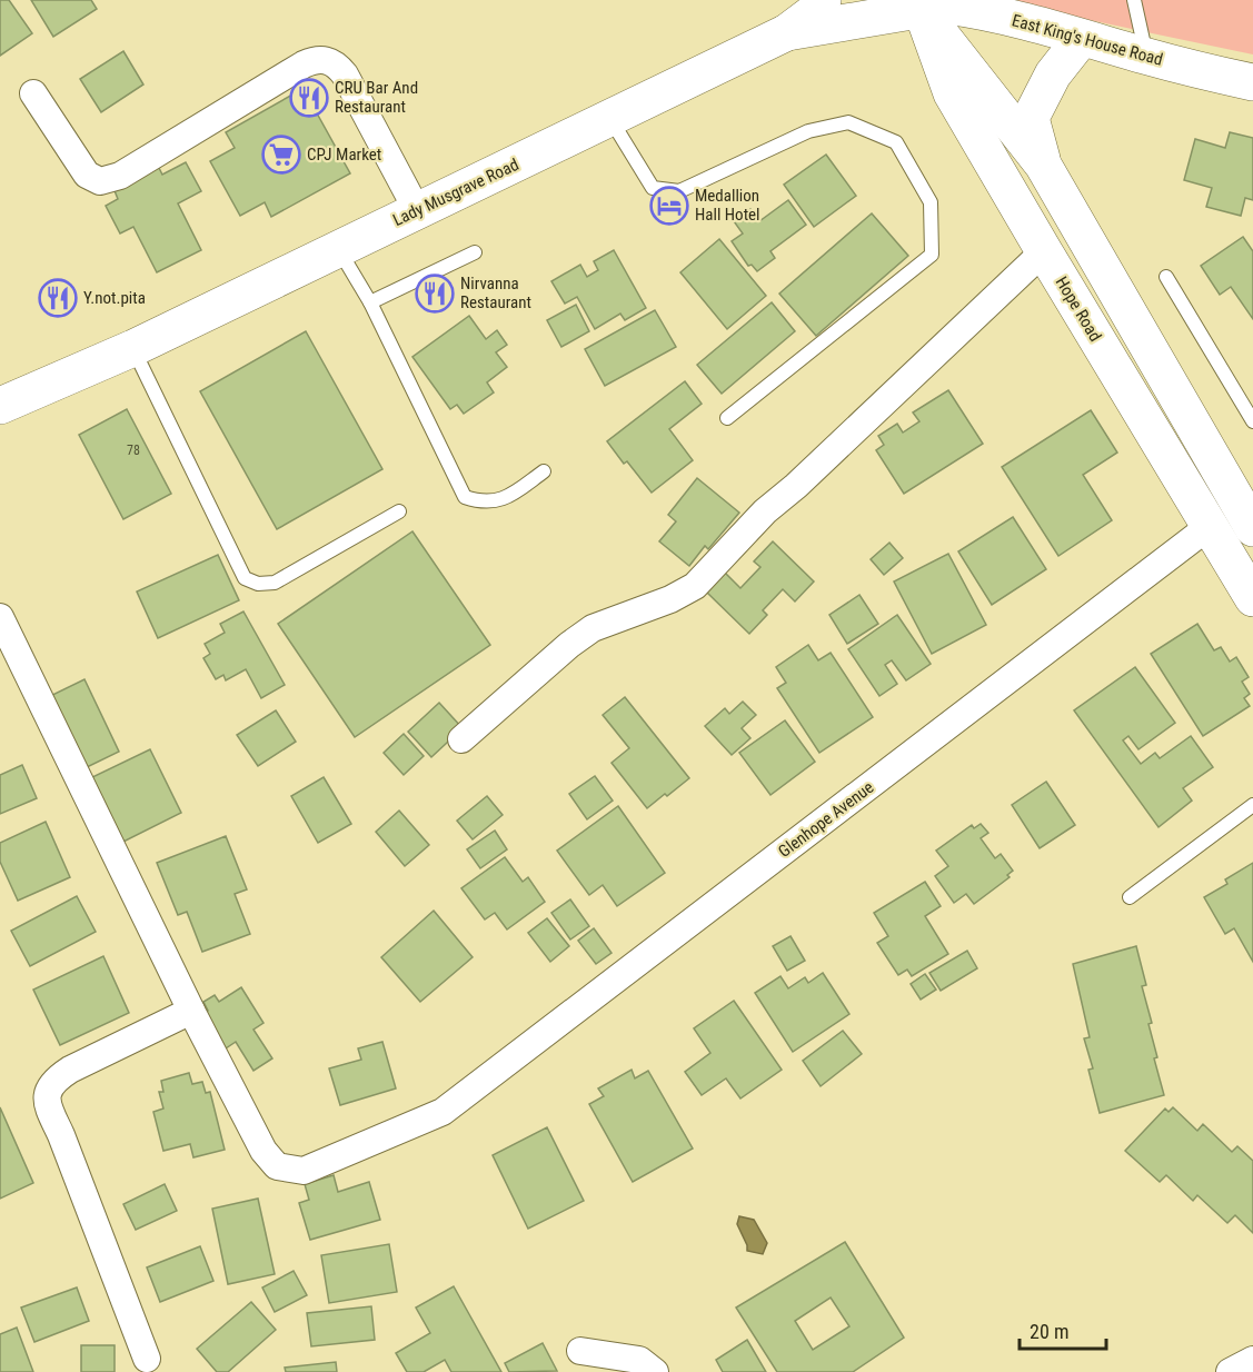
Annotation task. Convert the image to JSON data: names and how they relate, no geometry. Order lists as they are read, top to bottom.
{
  "streets": {
    "main road": ["East King's House Road", "Lady Musgrave Road", "Hope Road"],
    "street": ["Glenhope Avenue"]
  },
  "crossings": [
    ["East King's House Road", "Lady Musgrave Road"],
    ["East King's House Road", "Hope Road"],
    ["Lady Musgrave Road", "Hope Road"],
    ["Hope Road", "Glenhope Avenue"]
  ],
  "places": {
    "restaurant": ["CRU Bar And Restaurant", "Nirvanna Restaurant", "Y.not.pita"],
    "supermarket": ["CPJ Market"],
    "hotel": ["Medallion Hall Hotel"]
  },
  "house_numbers": ["78"],
  "scale_bar": "20 m"
}
